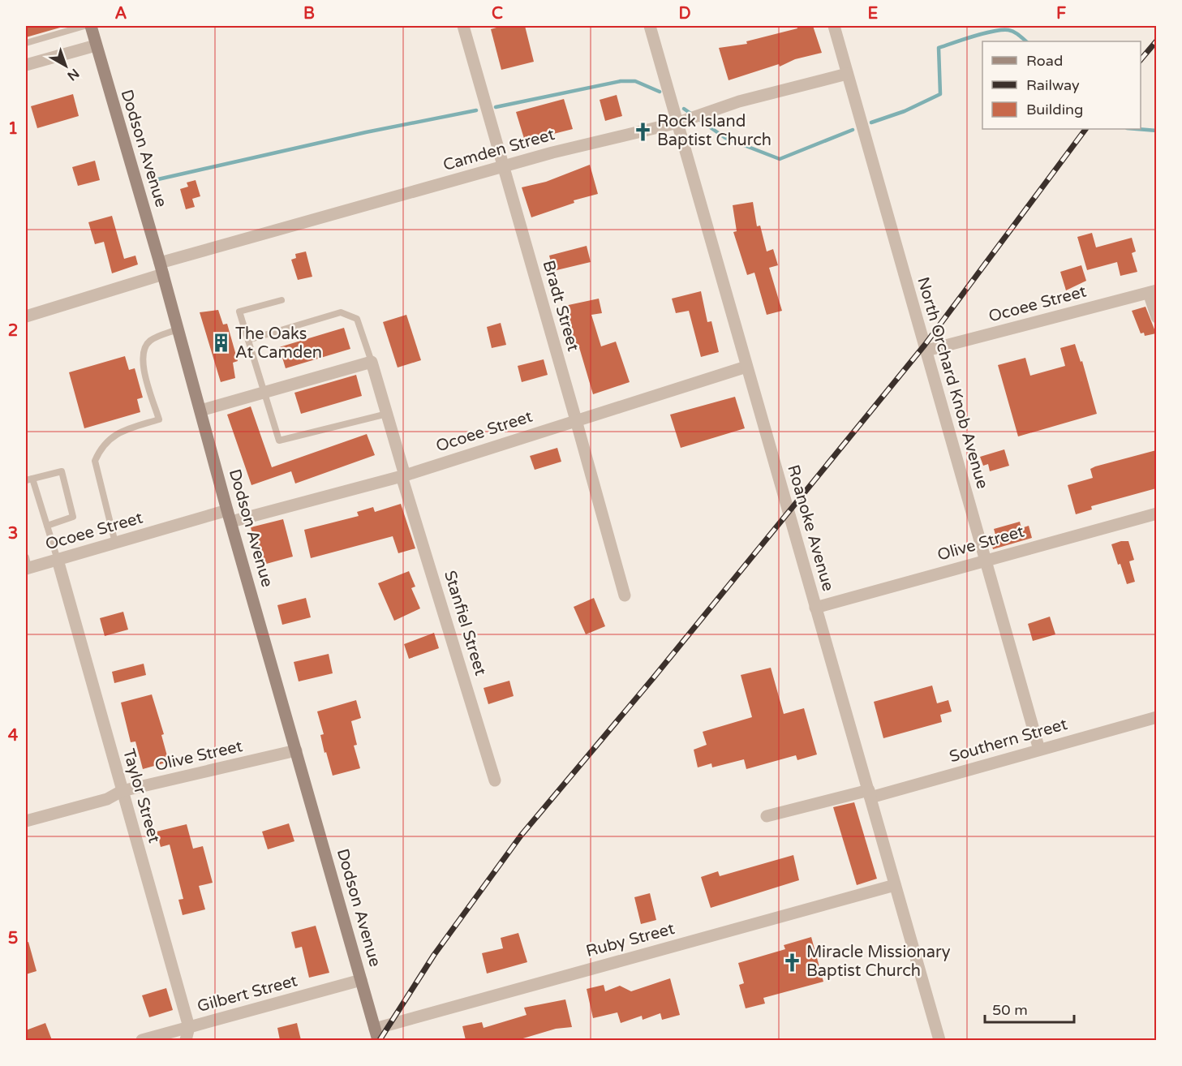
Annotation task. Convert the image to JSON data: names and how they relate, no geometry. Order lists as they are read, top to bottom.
{
  "streets": {
    "main road": ["Dodson Avenue"],
    "street": [
      "Camden Street",
      "Ocoee Street",
      "Bradt Street",
      "North Orchard Knob Avenue",
      "Roanoke Avenue",
      "Olive Street",
      "Stanfiel Street",
      "Southern Street",
      "Taylor Street",
      "Ruby Street",
      "Gilbert Street"
    ]
  },
  "crossings": [
    ["Dodson Avenue", "Camden Street"],
    ["Dodson Avenue", "Ocoee Street"],
    ["Dodson Avenue", "Olive Street"],
    ["Dodson Avenue", "Ruby Street"],
    ["Dodson Avenue", "Gilbert Street"],
    ["Camden Street", "Bradt Street"],
    ["Camden Street", "North Orchard Knob Avenue"],
    ["Camden Street", "Roanoke Avenue"],
    ["Ocoee Street", "Bradt Street"],
    ["Ocoee Street", "North Orchard Knob Avenue"],
    ["Ocoee Street", "Roanoke Avenue"],
    ["Ocoee Street", "Stanfiel Street"],
    ["Ocoee Street", "Taylor Street"],
    ["North Orchard Knob Avenue", "Olive Street"],
    ["North Orchard Knob Avenue", "Southern Street"],
    ["Roanoke Avenue", "Olive Street"],
    ["Roanoke Avenue", "Southern Street"],
    ["Roanoke Avenue", "Ruby Street"],
    ["Olive Street", "Taylor Street"],
    ["Taylor Street", "Gilbert Street"]
  ],
  "places": {
    "church": ["Rock Island Baptist Church", "Miracle Missionary Baptist Church"],
    "building": ["The Oaks At Camden"]
  },
  "legend": ["Road", "Railway", "Building"],
  "scale_bar": "50 m",
  "north": "bottom right",
  "grid": {
    "columns": [
      "A",
      "B",
      "C",
      "D",
      "E",
      "F"
    ],
    "rows": [
      "1",
      "2",
      "3",
      "4",
      "5"
    ]
  }
}
